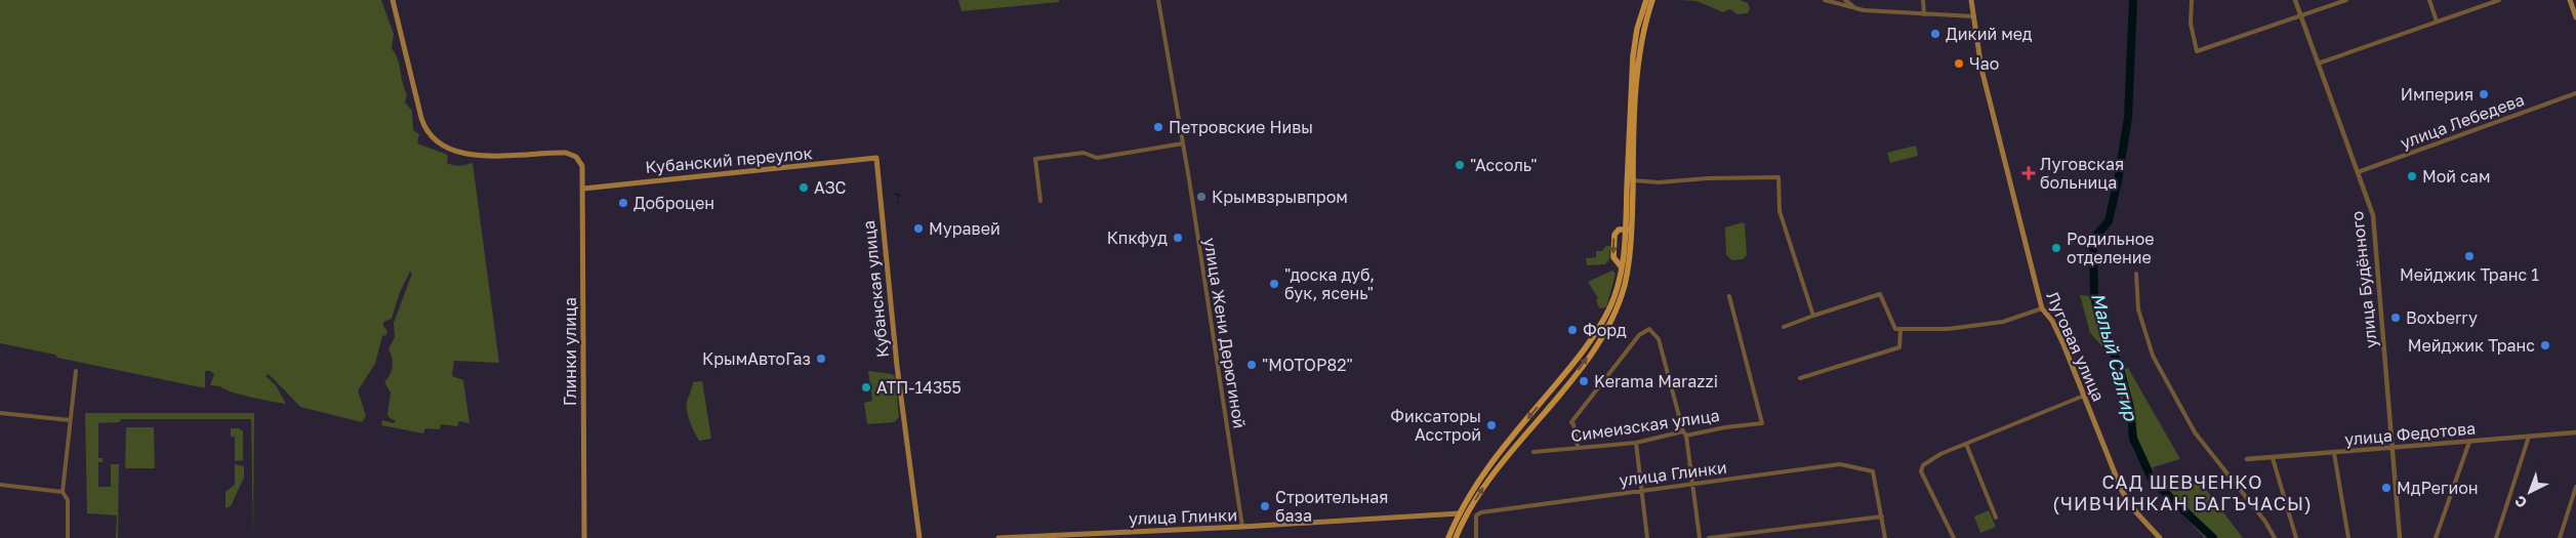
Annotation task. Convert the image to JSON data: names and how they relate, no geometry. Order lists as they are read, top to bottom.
{
  "streets": {
    "main road": [
      "Кубанский переулок",
      "Кубанская улица",
      "Луговая улица",
      "Глинки улица",
      "улица Глинки"
    ],
    "street": [
      "улица Лебедева",
      "улица Будённого",
      "улица Жени Дерюгиной",
      "Симеизская улица",
      "улица Федотова"
    ]
  },
  "crossings": [
    ["улица Лебедева", "улица Будённого"],
    ["Кубанский переулок", "Кубанская улица"],
    ["Кубанский переулок", "Глинки улица"],
    ["улица Будённого", "улица Федотова"],
    ["улица Жени Дерюгиной", "улица Глинки"]
  ],
  "districts": ["САД ШЕВЧЕНКО (ЧИВЧИНКАН БАГЪЧАСЫ)"],
  "water": ["Малый Салгир"],
  "places": {
    "other": [
      "Дикий мед",
      "Чао",
      "Империя",
      "Петровские Нивы",
      "\"Ассоль\"",
      "Мой сам",
      "АЗС",
      "Крымвзрывпром",
      "Доброцен",
      "Муравей",
      "Кпкфуд",
      "Родильное отделение",
      "Мейджик Транс 1",
      "\"доска дуб, бук, ясень\"",
      "Boxberry",
      "Форд",
      "Мейджик Транс",
      "КрымАвтоГаз",
      "\"МОТОР82\"",
      "Kerama Marazzi",
      "АТП-14355",
      "Фиксаторы Асстрой",
      "МдРегион",
      "Строительная база"
    ],
    "health": ["Луговская больница"]
  },
  "north": "bottom left"
}
